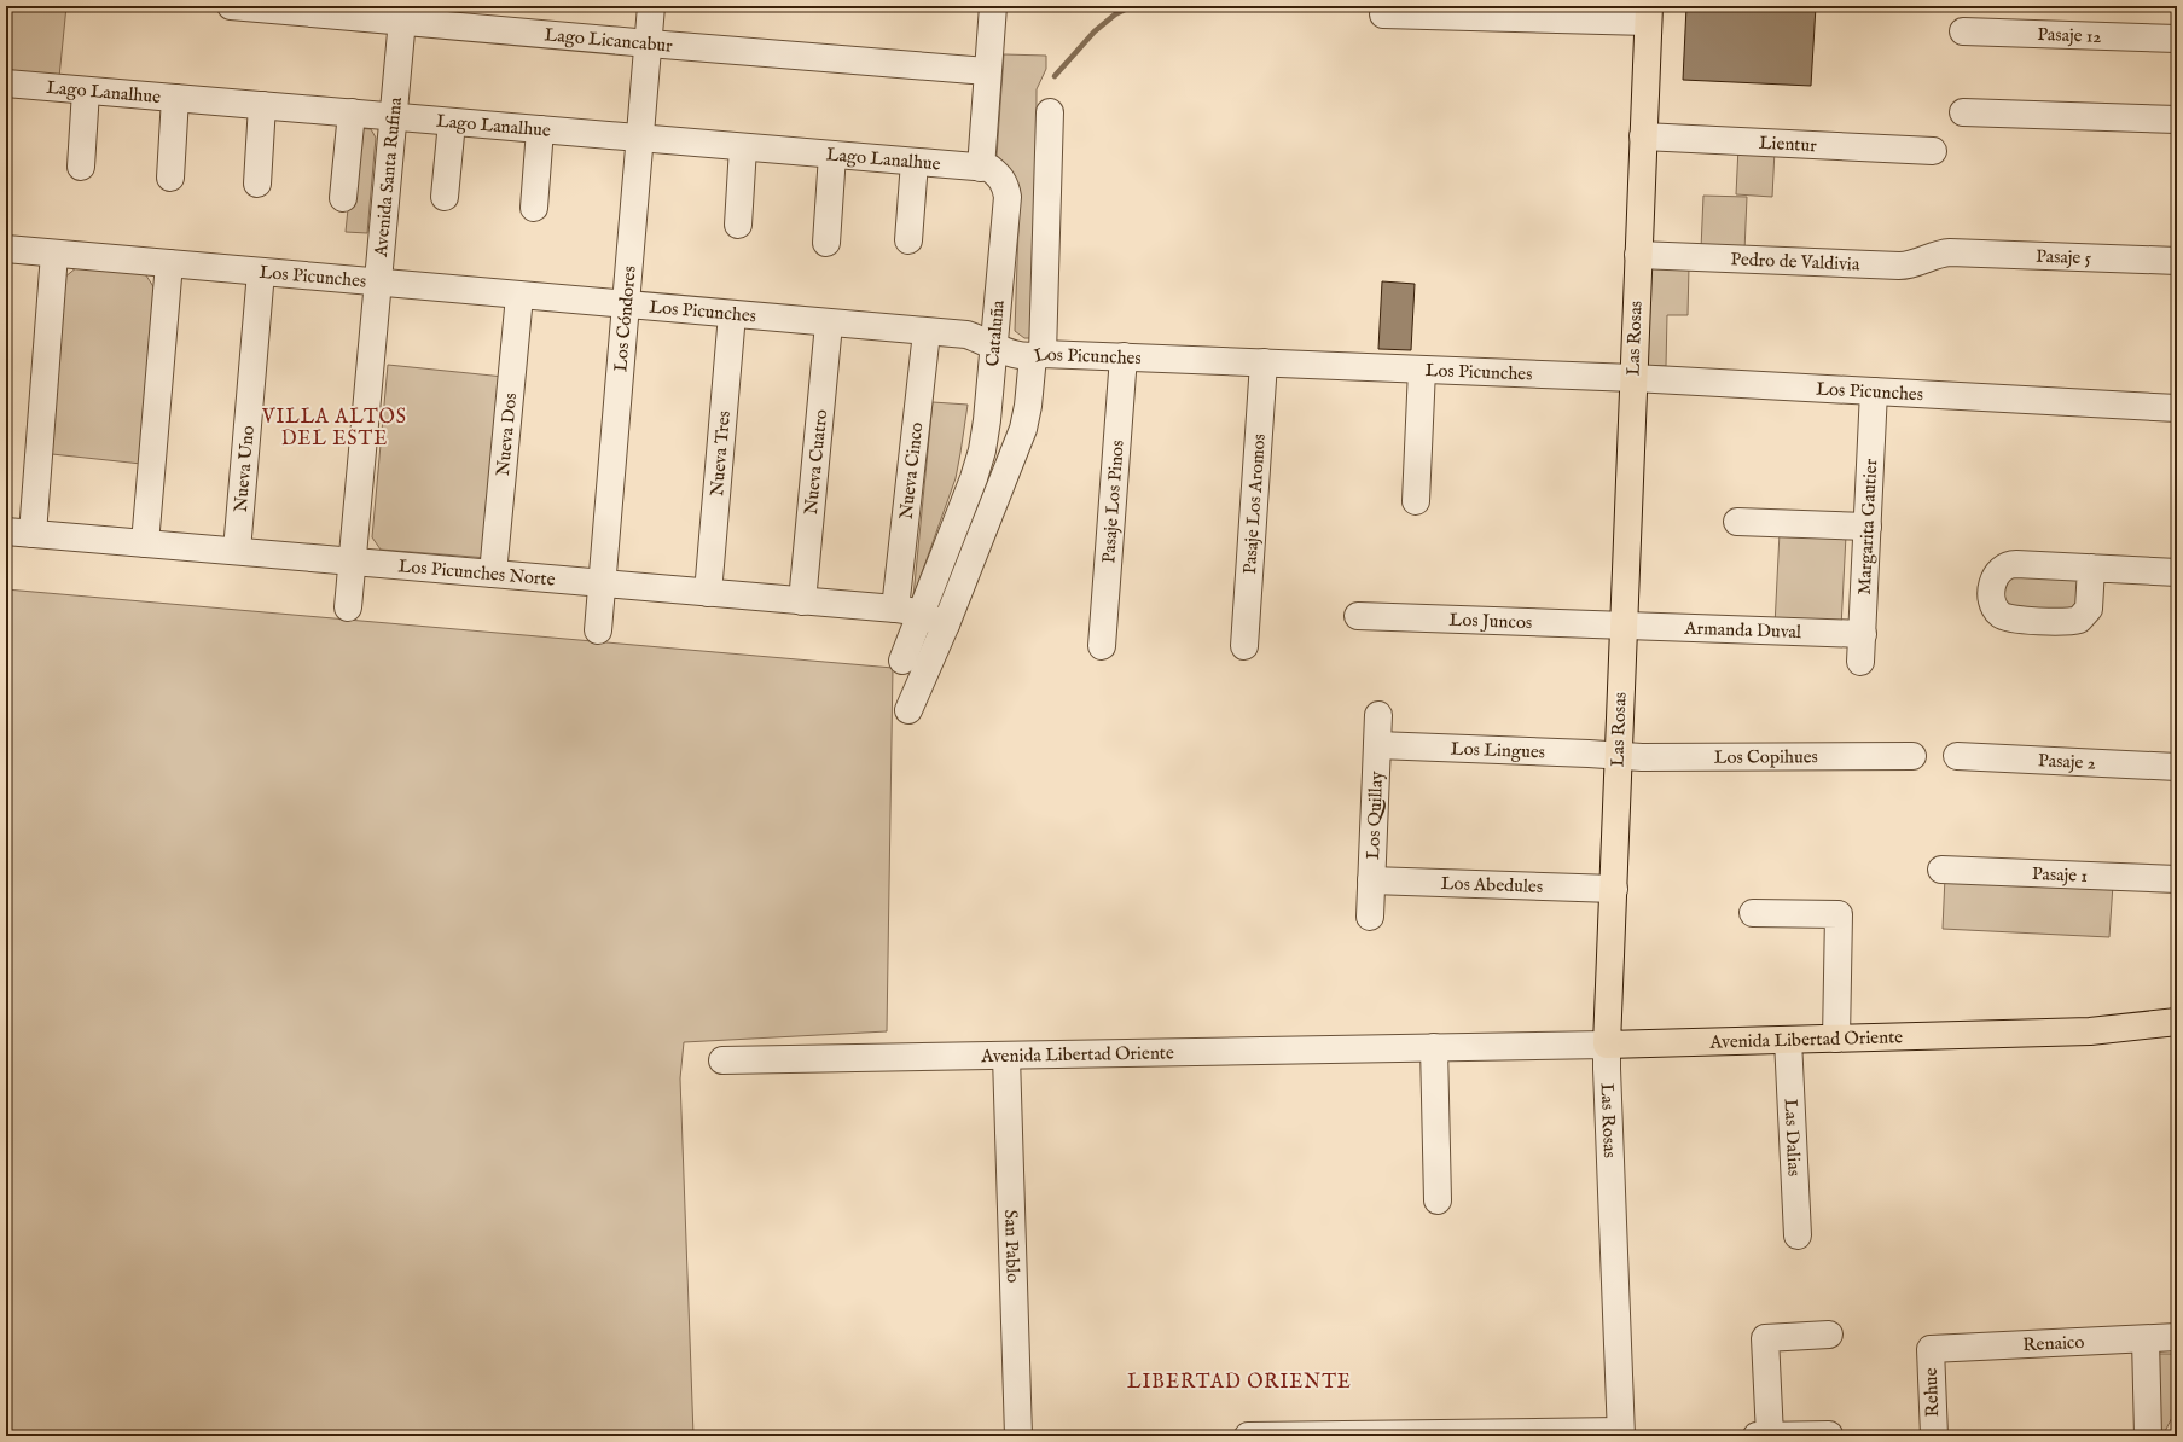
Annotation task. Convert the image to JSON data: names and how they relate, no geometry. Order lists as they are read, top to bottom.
{
  "streets": {
    "main road": ["Las Rosas", "Avenida Libertad Oriente"],
    "street": [
      "Pasaje 12",
      "Lago Licancabur",
      "Lago Lanalhue",
      "Lientur",
      "Avenida Santa Rufina",
      "Pasaje 5",
      "Pedro de Valdivia",
      "Los Picunches",
      "Los Cóndores",
      "Cataluña",
      "Nueva Dos",
      "Nueva Tres",
      "Nueva Cuatro",
      "Nueva Uno",
      "Nueva Cinco",
      "Pasaje Los Pinos",
      "Pasaje Los Aromos",
      "Margarita Gautier",
      "Los Picunches Norte",
      "Los Juncos",
      "Armanda Duval",
      "Los Lingues",
      "Los Copihues",
      "Pasaje 2",
      "Los Quillay",
      "Pasaje 1",
      "Los Abedules",
      "Las Dalias",
      "San Pablo",
      "Renaico",
      "Rehue"
    ]
  },
  "crossings": [
    ["Lago Licancabur", "Avenida Santa Rufina"],
    ["Lago Licancabur", "Los Cóndores"],
    ["Lago Lanalhue", "Avenida Santa Rufina"],
    ["Lago Lanalhue", "Los Cóndores"],
    ["Lago Lanalhue", "Cataluña"],
    ["Lientur", "Las Rosas"],
    ["Avenida Santa Rufina", "Los Picunches"],
    ["Avenida Santa Rufina", "Los Picunches Norte"],
    ["Pasaje 5", "Pedro de Valdivia"],
    ["Pedro de Valdivia", "Las Rosas"],
    ["Los Picunches", "Los Cóndores"],
    ["Los Picunches", "Cataluña"],
    ["Los Picunches", "Las Rosas"],
    ["Los Picunches", "Nueva Dos"],
    ["Los Picunches", "Nueva Tres"],
    ["Los Picunches", "Nueva Cuatro"],
    ["Los Picunches", "Nueva Uno"],
    ["Los Picunches", "Nueva Cinco"],
    ["Los Picunches", "Pasaje Los Pinos"],
    ["Los Picunches", "Pasaje Los Aromos"],
    ["Los Picunches", "Margarita Gautier"],
    ["Los Cóndores", "Los Picunches Norte"],
    ["Cataluña", "Los Picunches Norte"],
    ["Las Rosas", "Los Juncos"],
    ["Las Rosas", "Armanda Duval"],
    ["Las Rosas", "Los Lingues"],
    ["Las Rosas", "Los Copihues"],
    ["Las Rosas", "Los Abedules"],
    ["Las Rosas", "Avenida Libertad Oriente"],
    ["Nueva Dos", "Los Picunches Norte"],
    ["Nueva Tres", "Los Picunches Norte"],
    ["Nueva Cuatro", "Los Picunches Norte"],
    ["Nueva Uno", "Los Picunches Norte"],
    ["Nueva Cinco", "Los Picunches Norte"],
    ["Margarita Gautier", "Armanda Duval"],
    ["Los Juncos", "Armanda Duval"],
    ["Los Lingues", "Los Copihues"],
    ["Los Lingues", "Los Quillay"],
    ["Los Quillay", "Los Abedules"],
    ["Avenida Libertad Oriente", "Las Dalias"],
    ["Avenida Libertad Oriente", "San Pablo"],
    ["Renaico", "Rehue"]
  ],
  "districts": ["VILLA ALTOS DEL ESTE", "LIBERTAD ORIENTE"]
}
